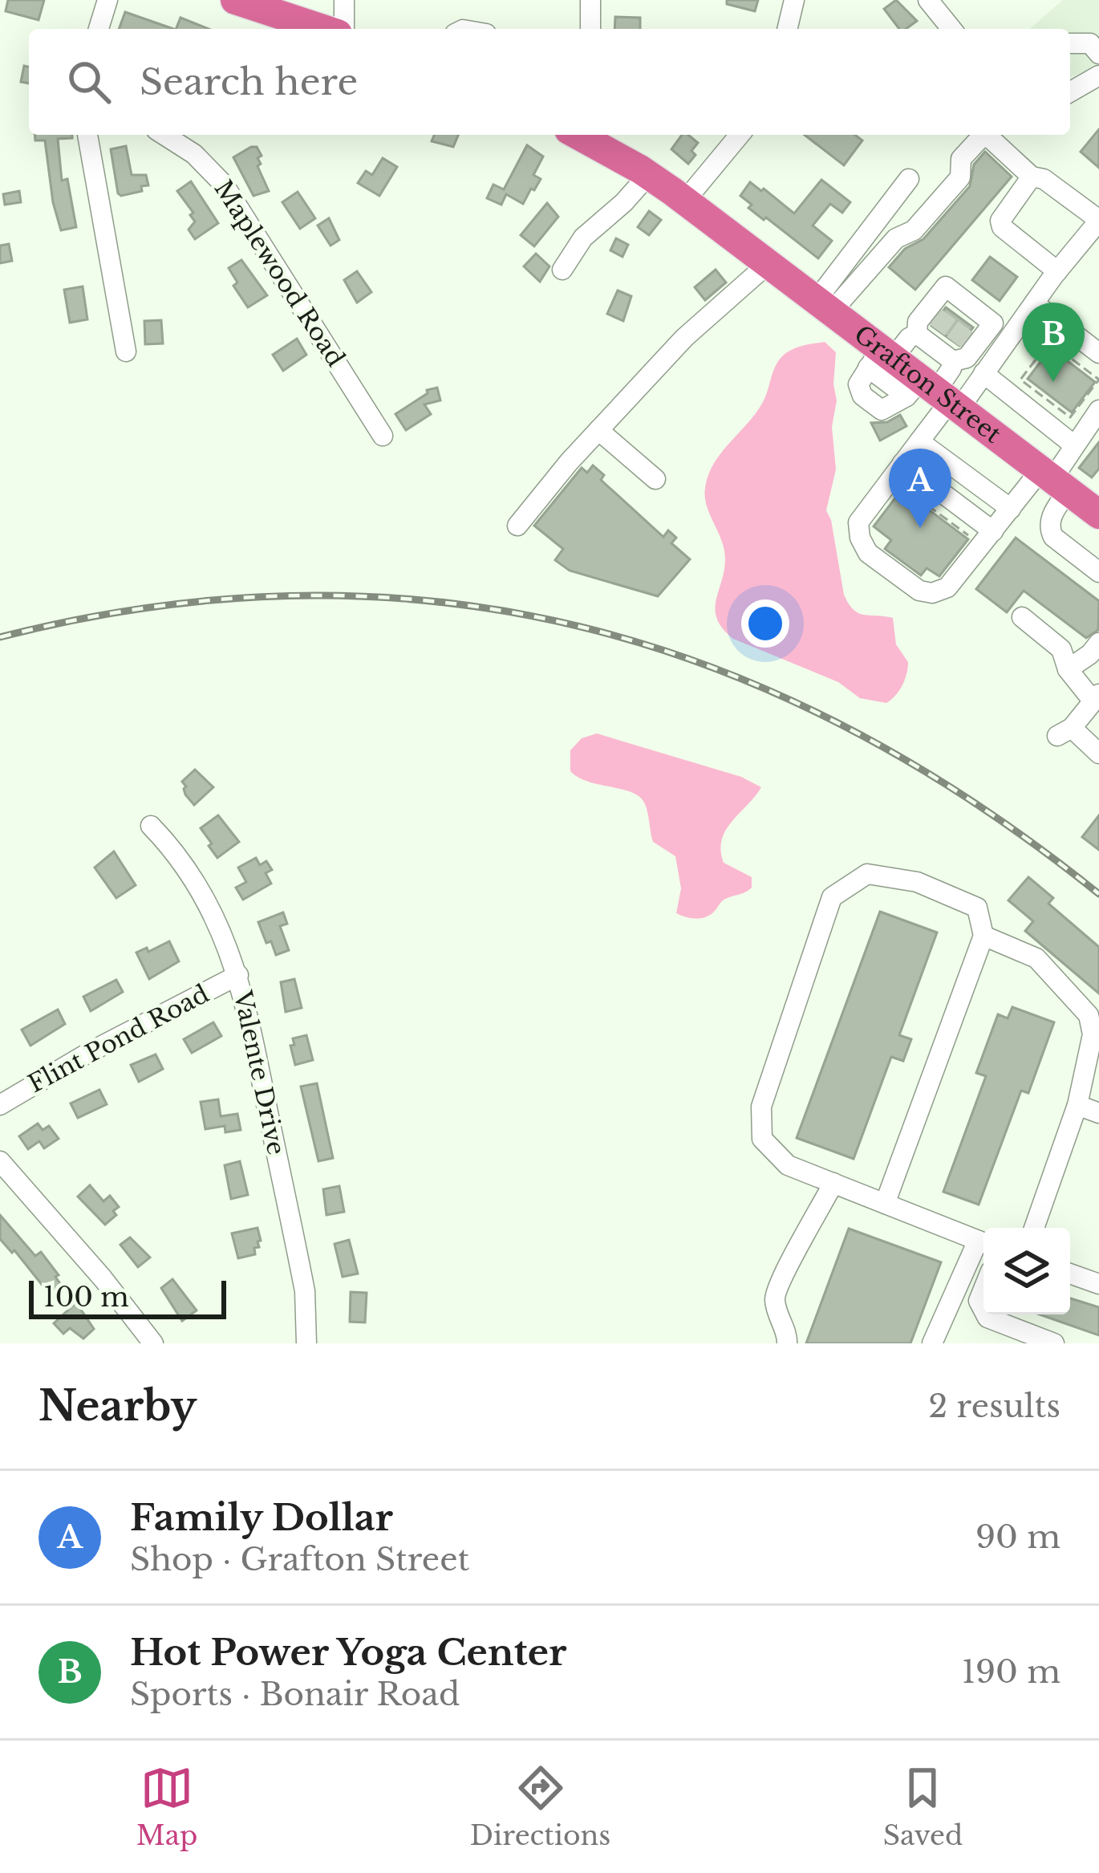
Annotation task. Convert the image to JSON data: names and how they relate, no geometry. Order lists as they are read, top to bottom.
{
  "streets": {
    "highway": ["Grafton Street"],
    "street": ["Maplewood Road", "Flint Pond Road", "Valente Drive"]
  },
  "crossings": [
    ["Flint Pond Road", "Valente Drive"]
  ],
  "scale_bar": "100 m",
  "page": {
    "search": "Search here",
    "pins": ["B", "A"],
    "scale": "100 m",
    "heading": ["Nearby", "2 results"],
    "list": [
      {
        "mark": "A",
        "name": "Family Dollar",
        "note": "Shop · Grafton Street",
        "value": "90 m"
      },
      {
        "mark": "B",
        "name": "Hot Power Yoga Center",
        "note": "Sports · Bonair Road",
        "value": "190 m"
      }
    ],
    "nav": ["Map", "Directions", "Saved"]
  }
}
